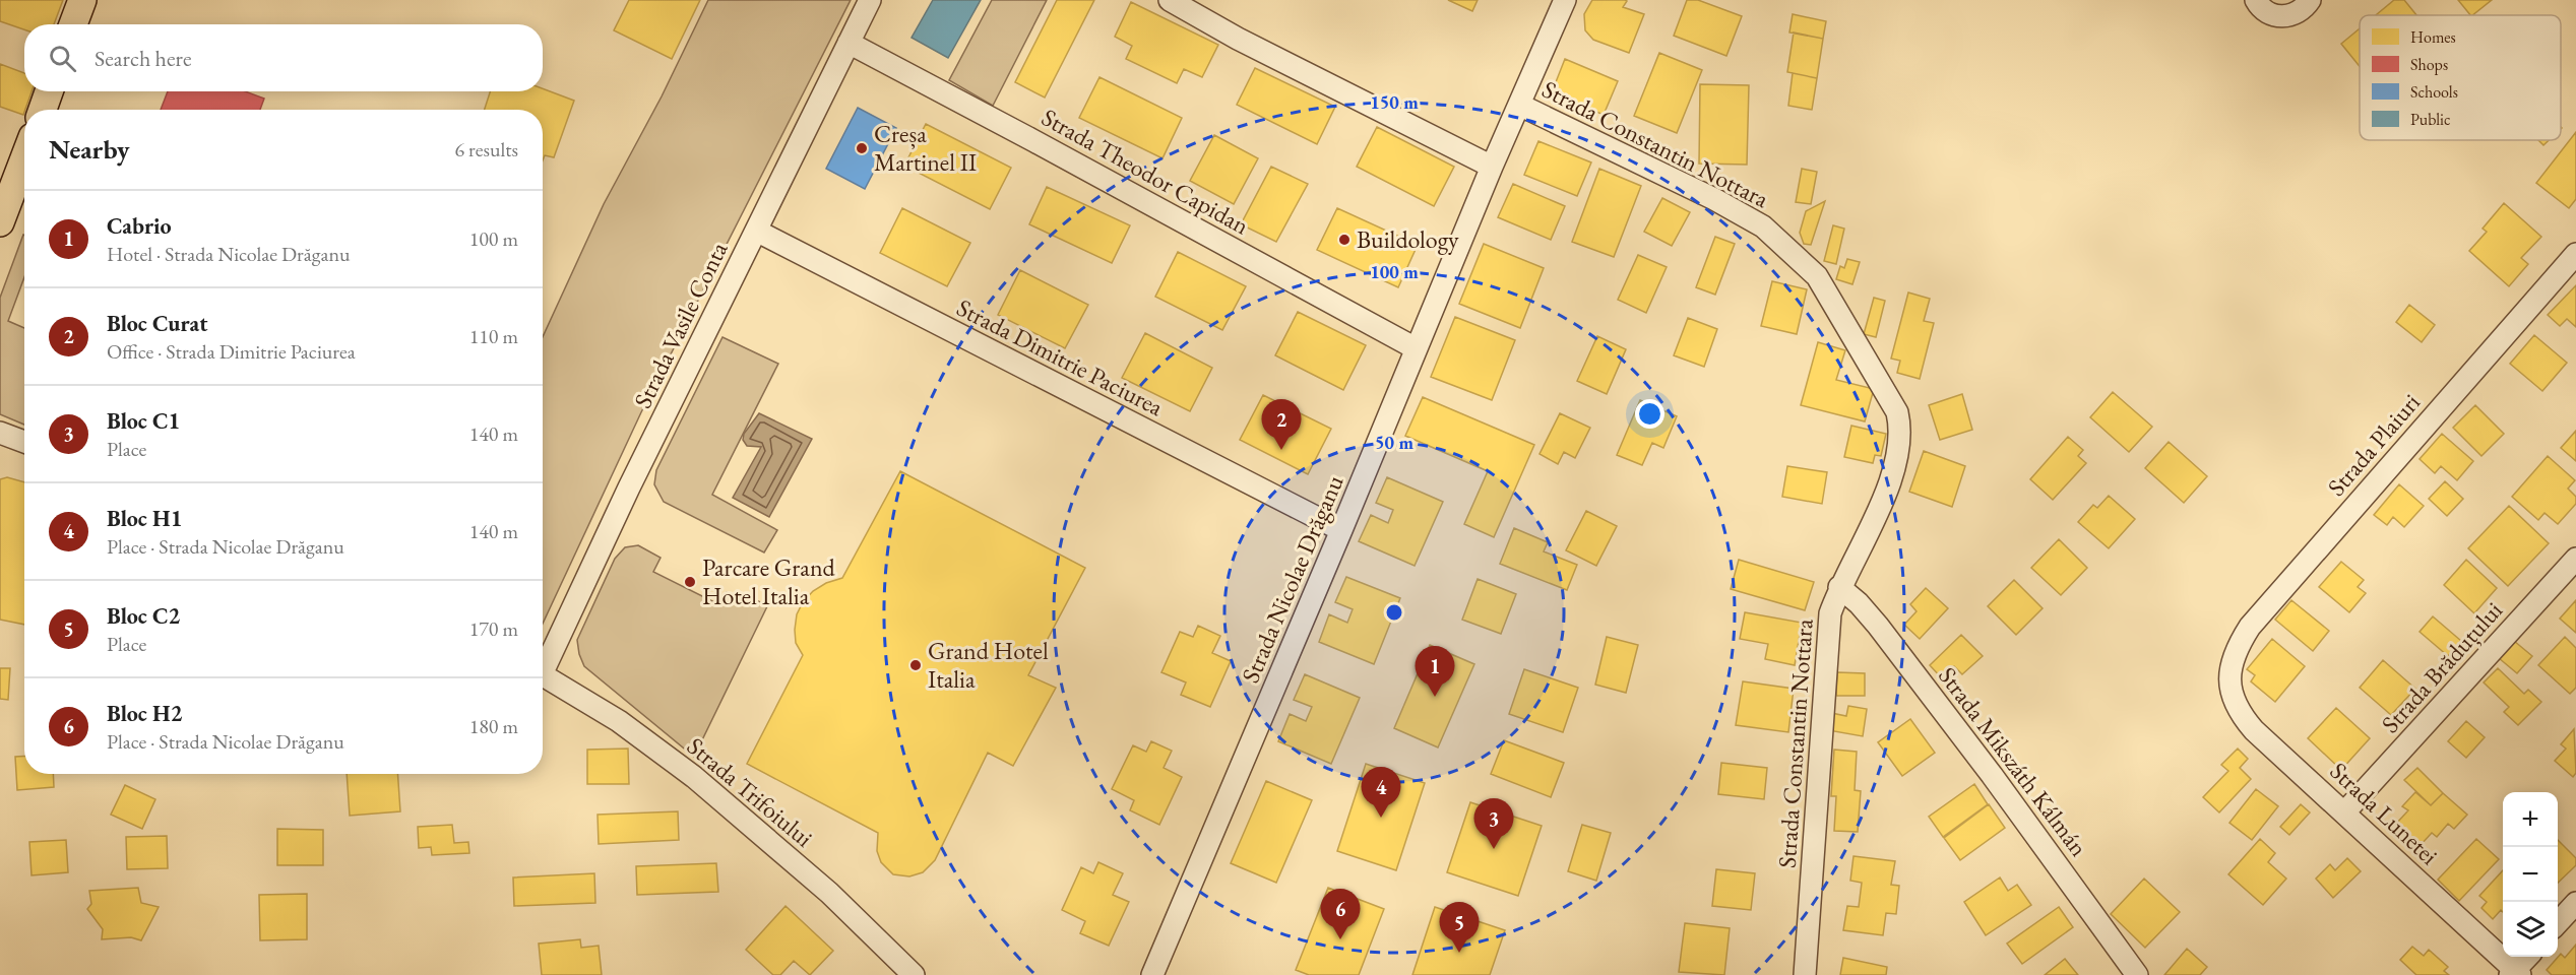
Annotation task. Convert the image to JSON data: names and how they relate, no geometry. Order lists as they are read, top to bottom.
{
  "streets": {
    "street": [
      "Strada Constantin Nottara",
      "Strada Theodor Capidan",
      "Strada Vasile Conta",
      "Strada Dimitrie Paciurea",
      "Strada Plaiuri",
      "Strada Nicolae Drăganu",
      "Strada Brăduțului",
      "Strada Mikszáth Kálmán",
      "Strada Trifoiului",
      "Strada Lunetei"
    ]
  },
  "crossings": [
    ["Strada Constantin Nottara", "Strada Nicolae Drăganu"],
    ["Strada Constantin Nottara", "Strada Mikszáth Kálmán"],
    ["Strada Theodor Capidan", "Strada Vasile Conta"],
    ["Strada Theodor Capidan", "Strada Nicolae Drăganu"],
    ["Strada Vasile Conta", "Strada Dimitrie Paciurea"],
    ["Strada Dimitrie Paciurea", "Strada Nicolae Drăganu"],
    ["Strada Plaiuri", "Strada Lunetei"],
    ["Strada Brăduțului", "Strada Lunetei"]
  ],
  "places": [
    "Creșa Martinel II",
    "Buildology",
    "Parcare Grand Hotel Italia",
    "Grand Hotel Italia"
  ],
  "legend": [
    "Homes",
    "Shops",
    "Schools",
    "Public"
  ],
  "page": {
    "search": "Search here",
    "heading": ["Nearby", "6 results"],
    "list": [
      {
        "mark": "1",
        "name": "Cabrio",
        "note": "Hotel · Strada Nicolae Drăganu",
        "value": "100 m"
      },
      {
        "mark": "2",
        "name": "Bloc Curat",
        "note": "Office · Strada Dimitrie Paciurea",
        "value": "110 m"
      },
      {
        "mark": "3",
        "name": "Bloc C1",
        "note": "Place",
        "value": "140 m"
      },
      {
        "mark": "4",
        "name": "Bloc H1",
        "note": "Place · Strada Nicolae Drăganu",
        "value": "140 m"
      },
      {
        "mark": "5",
        "name": "Bloc C2",
        "note": "Place",
        "value": "170 m"
      },
      {
        "mark": "6",
        "name": "Bloc H2",
        "note": "Place · Strada Nicolae Drăganu",
        "value": "180 m"
      }
    ],
    "pins": [
      "2",
      "1",
      "4",
      "3",
      "6",
      "5"
    ],
    "map_buttons": ["+", "−"]
  },
  "rings": ["150 m", "100 m", "50 m"]
}
